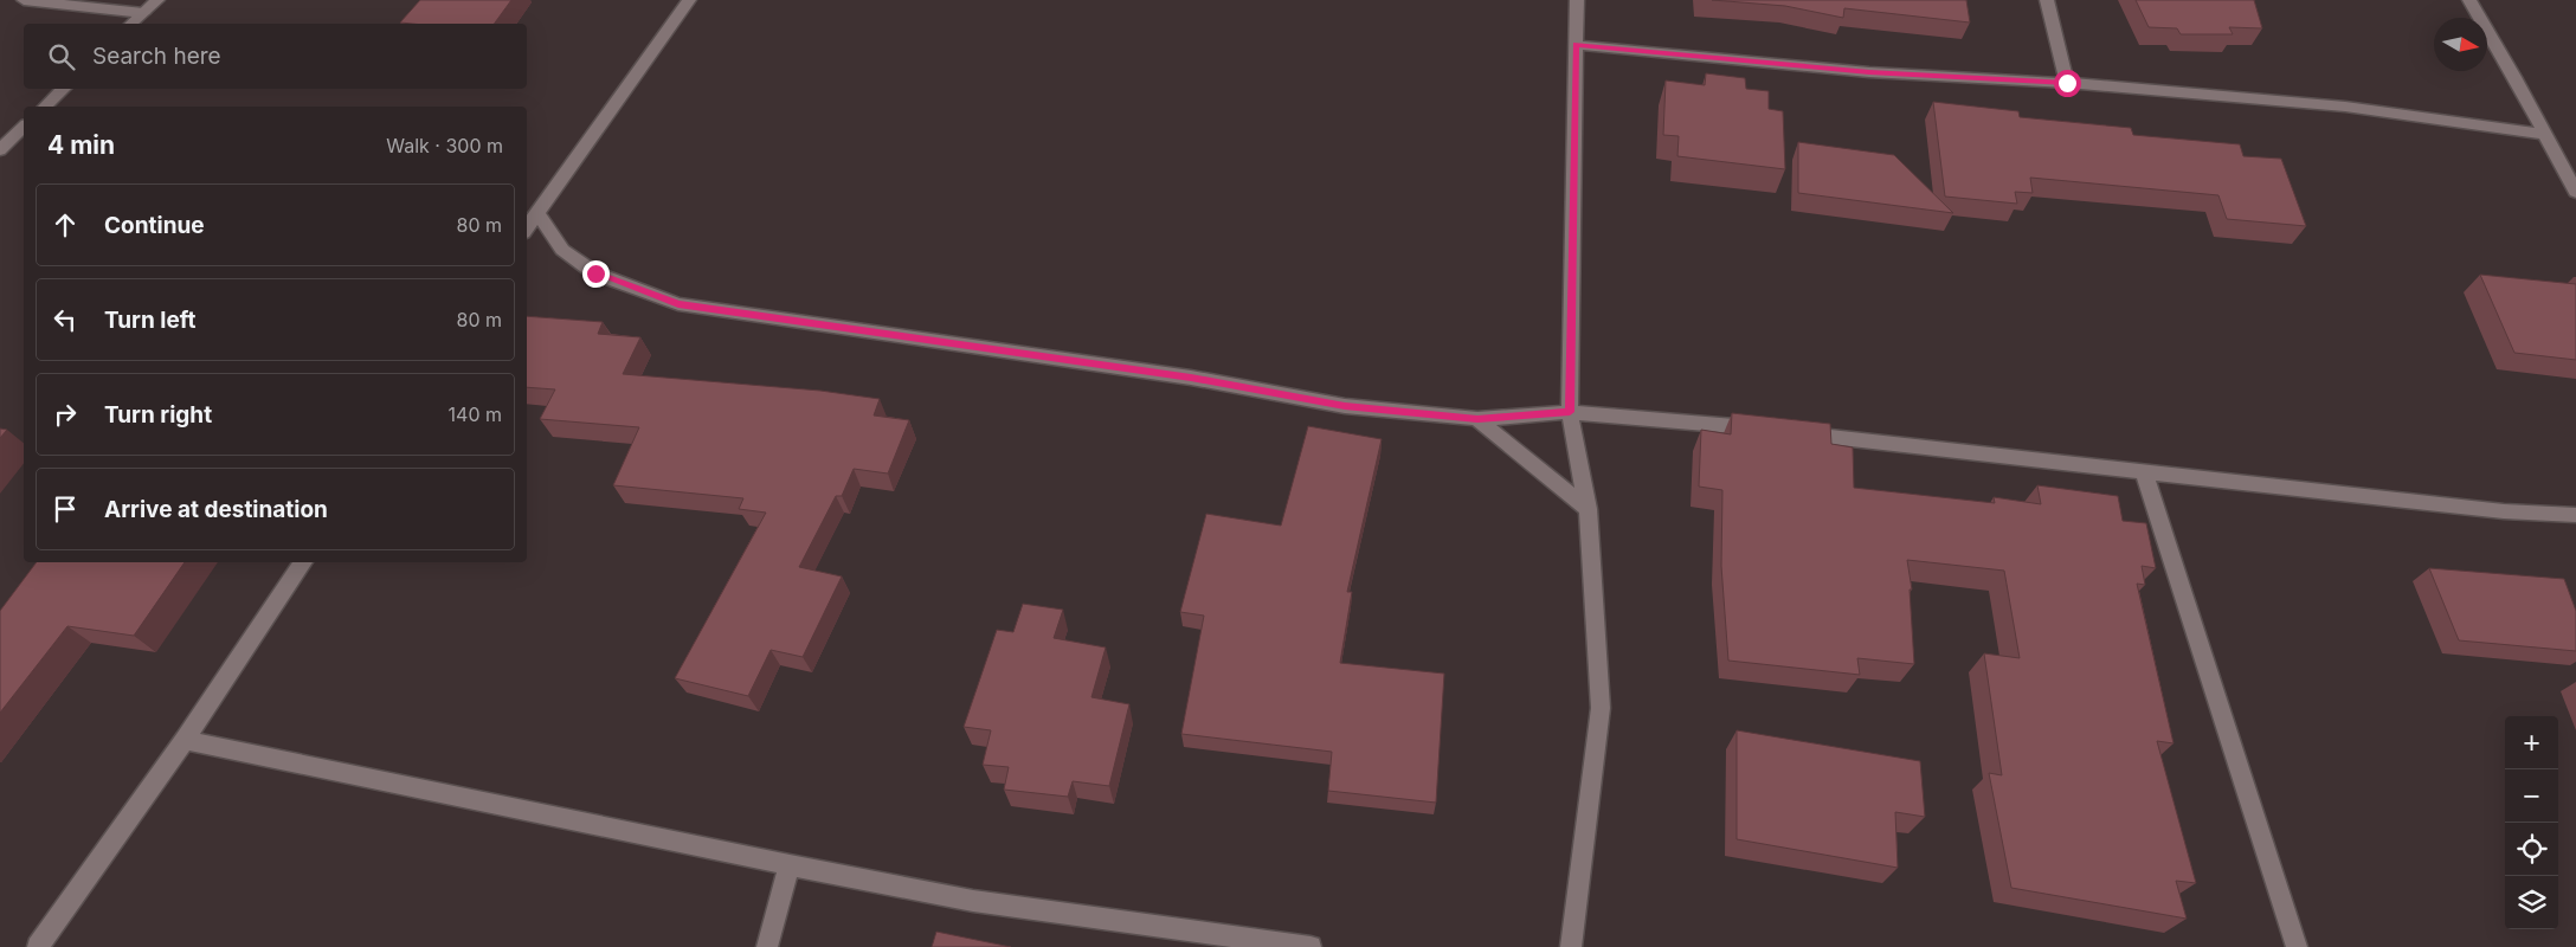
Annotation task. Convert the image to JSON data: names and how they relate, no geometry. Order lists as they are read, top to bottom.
{
  "north": "right",
  "page": {
    "search": "Search here",
    "heading": ["4 min", "Walk · 300 m"],
    "list": [
      ["Continue", "80 m"],
      ["Turn left", "80 m"],
      ["Turn right", "140 m"],
      "Arrive at destination"
    ],
    "map_buttons": ["+", "−"]
  }
}
